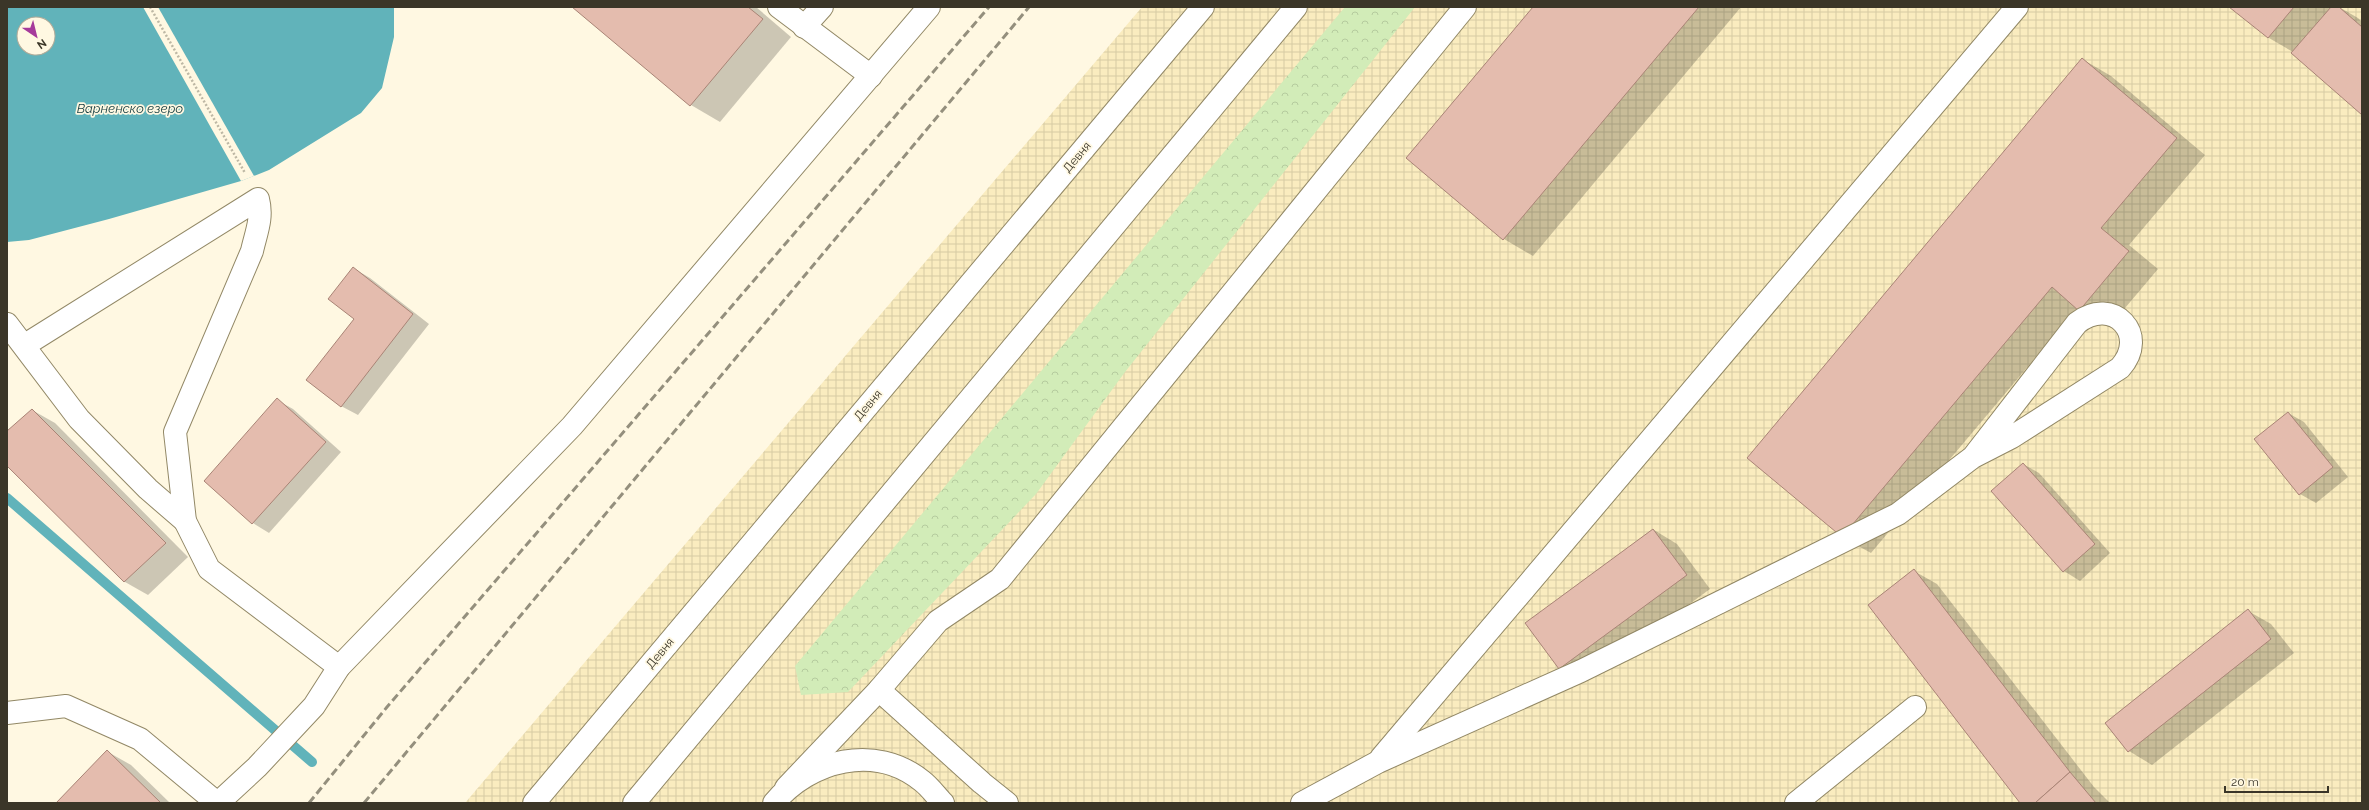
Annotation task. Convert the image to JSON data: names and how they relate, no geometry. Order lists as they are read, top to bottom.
{
  "streets": {
    "main road": ["Девня"]
  },
  "water": ["Варненско езеро"],
  "scale_bar": "20 m",
  "north": "bottom right"
}
